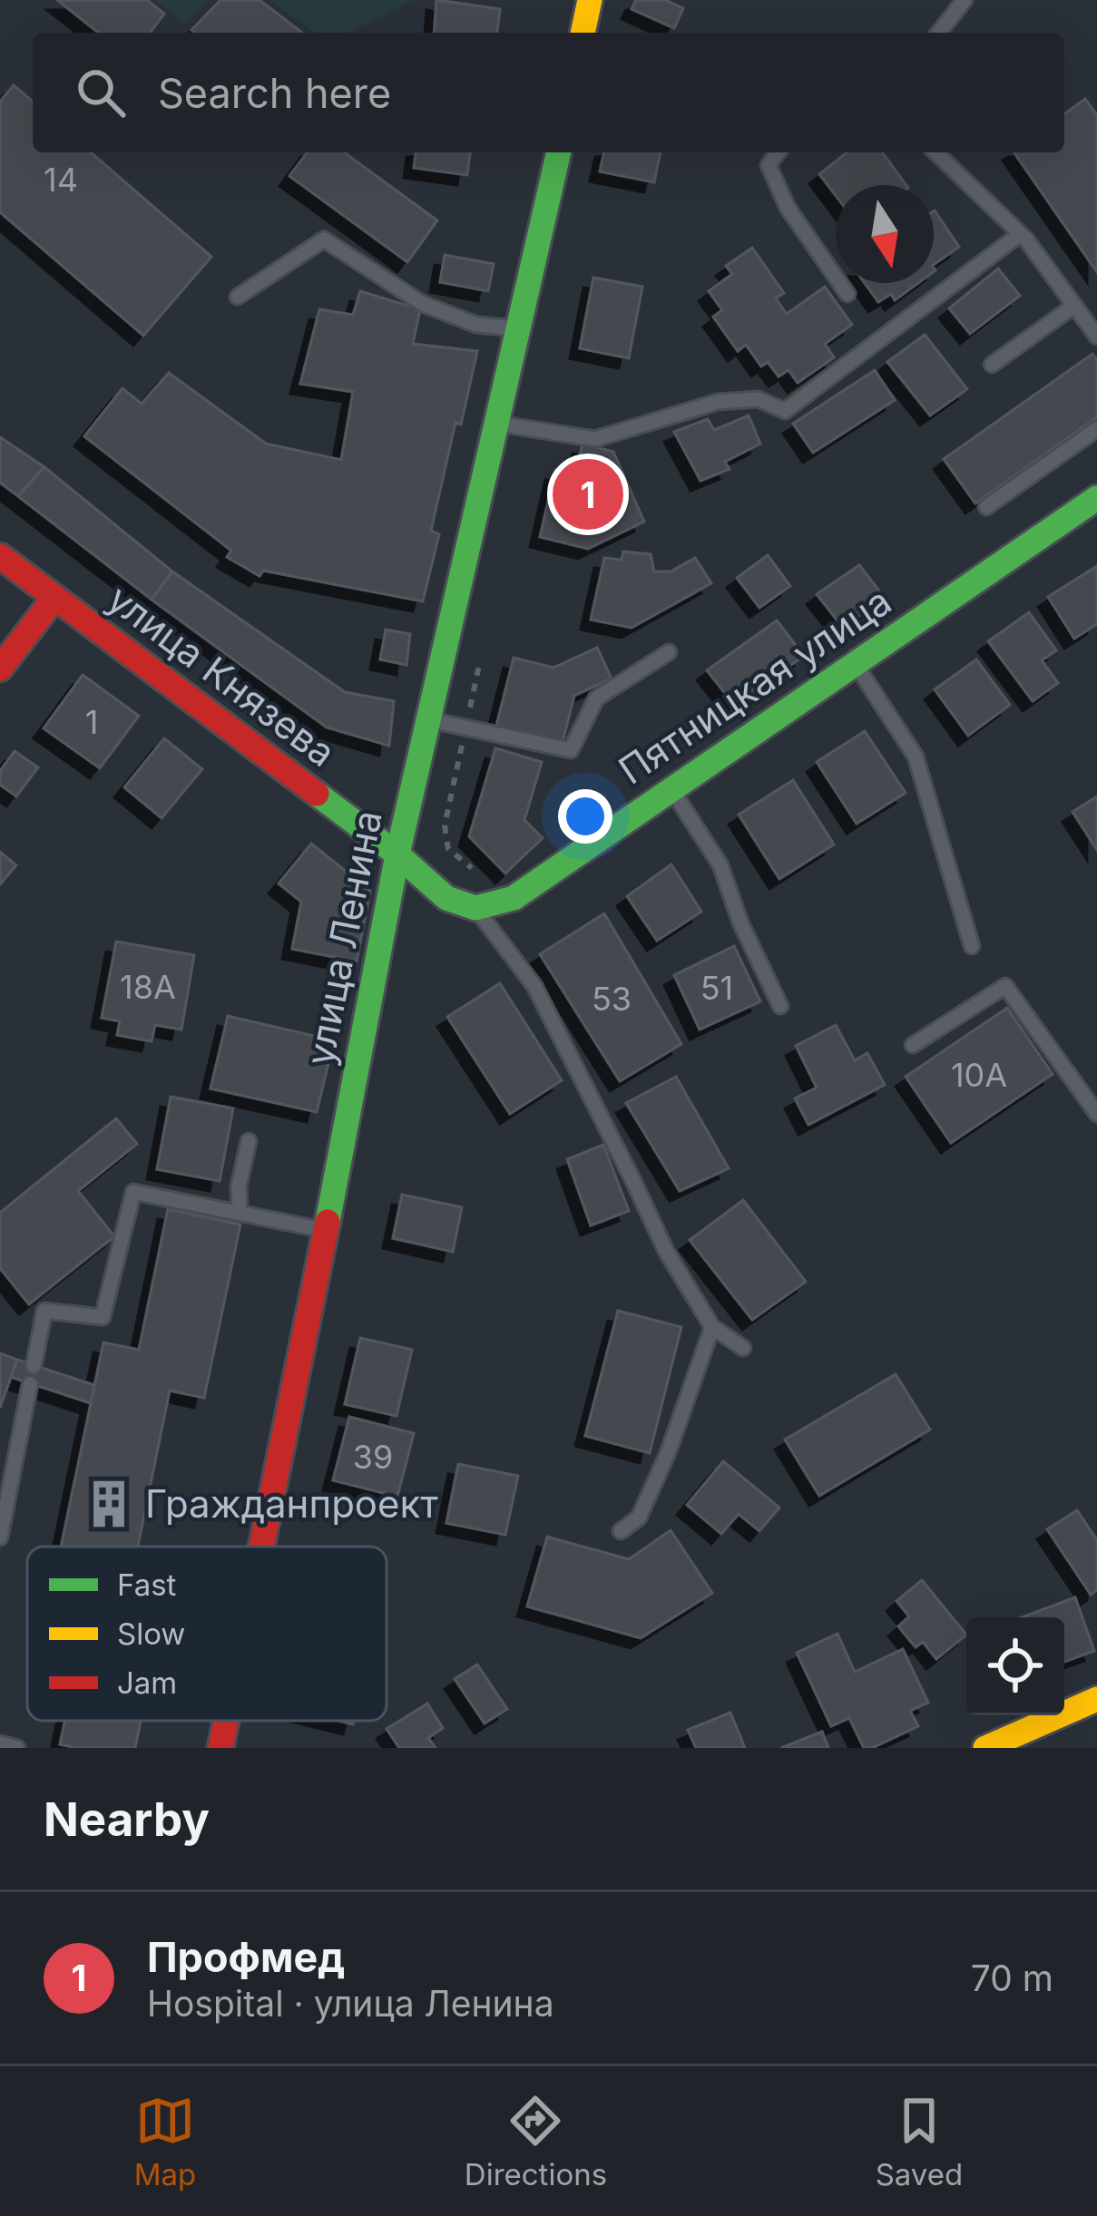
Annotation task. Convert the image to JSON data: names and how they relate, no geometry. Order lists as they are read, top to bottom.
{
  "streets": {
    "main road": ["улица Князева", "Пятницкая улица", "улица Ленина"]
  },
  "crossings": [
    ["улица Князева", "улица Ленина"]
  ],
  "places": {
    "building": ["Гражданпроект"]
  },
  "house_numbers": [
    "14",
    "1",
    "18А",
    "51",
    "53",
    "10А",
    "39"
  ],
  "legend": ["Fast", "Slow", "Jam"],
  "north": "bottom",
  "page": {
    "search": "Search here",
    "pins": "1",
    "heading": "Nearby",
    "list": [
      {
        "mark": "1",
        "name": "Профмед",
        "note": "Hospital · улица Ленина",
        "value": "70 m"
      }
    ],
    "nav": ["Map", "Directions", "Saved"]
  }
}
